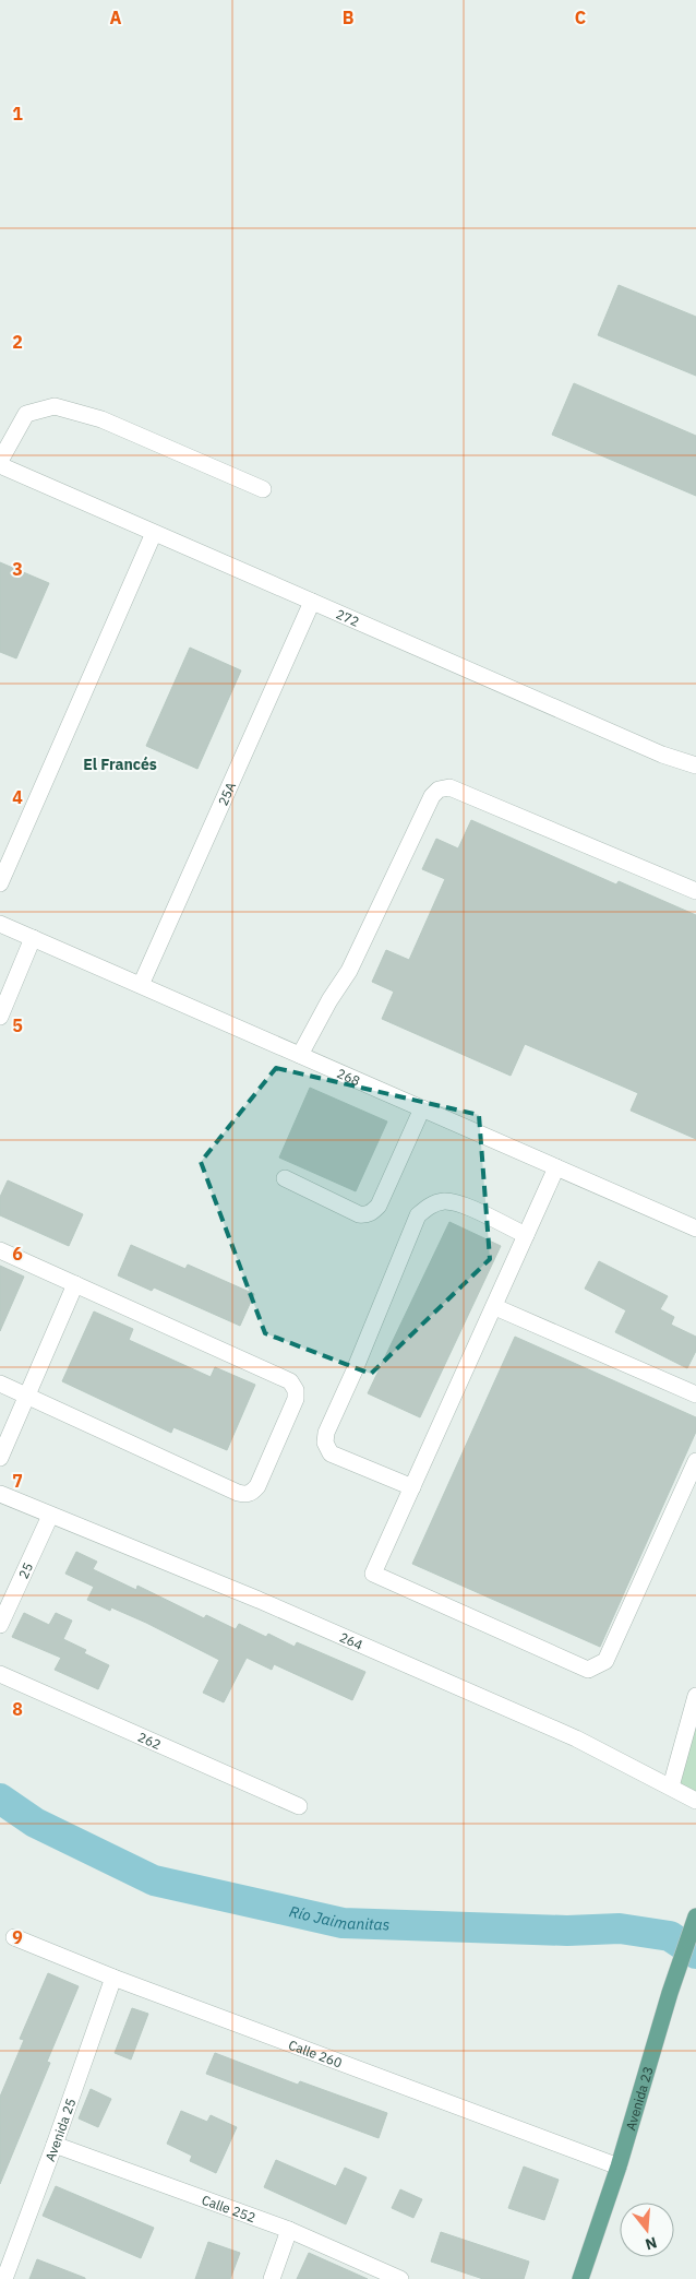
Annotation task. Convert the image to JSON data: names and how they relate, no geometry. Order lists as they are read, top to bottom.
{
  "streets": {
    "main road": ["Avenida 23"],
    "street": [
      "272",
      "25A",
      "268",
      "25",
      "264",
      "262",
      "Calle 260",
      "Avenida 25",
      "Calle 252"
    ]
  },
  "crossings": [
    ["272", "25A"],
    ["25A", "268"],
    ["25", "264"],
    ["Calle 260", "Avenida 23"],
    ["Calle 260", "Avenida 25"],
    ["Avenida 25", "Calle 252"]
  ],
  "districts": ["El Francés"],
  "water": ["Río Jaimanitas"],
  "north": "bottom",
  "grid": {
    "columns": ["A", "B", "C"],
    "rows": [
      "1",
      "2",
      "3",
      "4",
      "5",
      "6",
      "7",
      "8",
      "9"
    ]
  }
}
